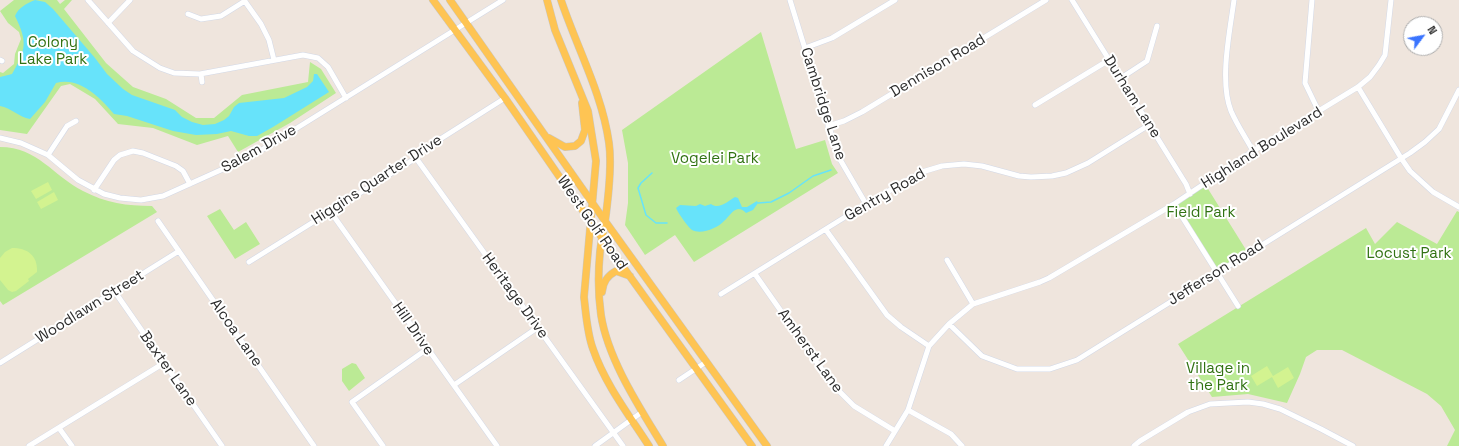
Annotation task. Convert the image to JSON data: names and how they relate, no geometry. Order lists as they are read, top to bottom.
{
  "streets": {
    "main road": ["West Golf Road"],
    "street": [
      "Dennison Road",
      "Durham Lane",
      "Cambridge Lane",
      "Highland Boulevard",
      "Salem Drive",
      "Higgins Quarter Drive",
      "Gentry Road",
      "Jefferson Road",
      "Heritage Drive",
      "Woodlawn Street",
      "Hill Drive",
      "Alcoa Lane",
      "Amherst Lane",
      "Baxter Lane"
    ]
  },
  "crossings": [
    ["Dennison Road", "Cambridge Lane"],
    ["Durham Lane", "Highland Boulevard"],
    ["Durham Lane", "Gentry Road"],
    ["Cambridge Lane", "Gentry Road"],
    ["Highland Boulevard", "Jefferson Road"],
    ["Highland Boulevard", "Amherst Lane"],
    ["Salem Drive", "West Golf Road"],
    ["Higgins Quarter Drive", "West Golf Road"],
    ["Higgins Quarter Drive", "Heritage Drive"],
    ["Higgins Quarter Drive", "Hill Drive"],
    ["Gentry Road", "Amherst Lane"],
    ["Woodlawn Street", "Alcoa Lane"],
    ["Woodlawn Street", "Baxter Lane"]
  ],
  "parks": [
    "Colony Lake Park",
    "Vogelei Park",
    "Field Park",
    "Locust Park",
    "Village in the Park"
  ],
  "north": "top right"
}
